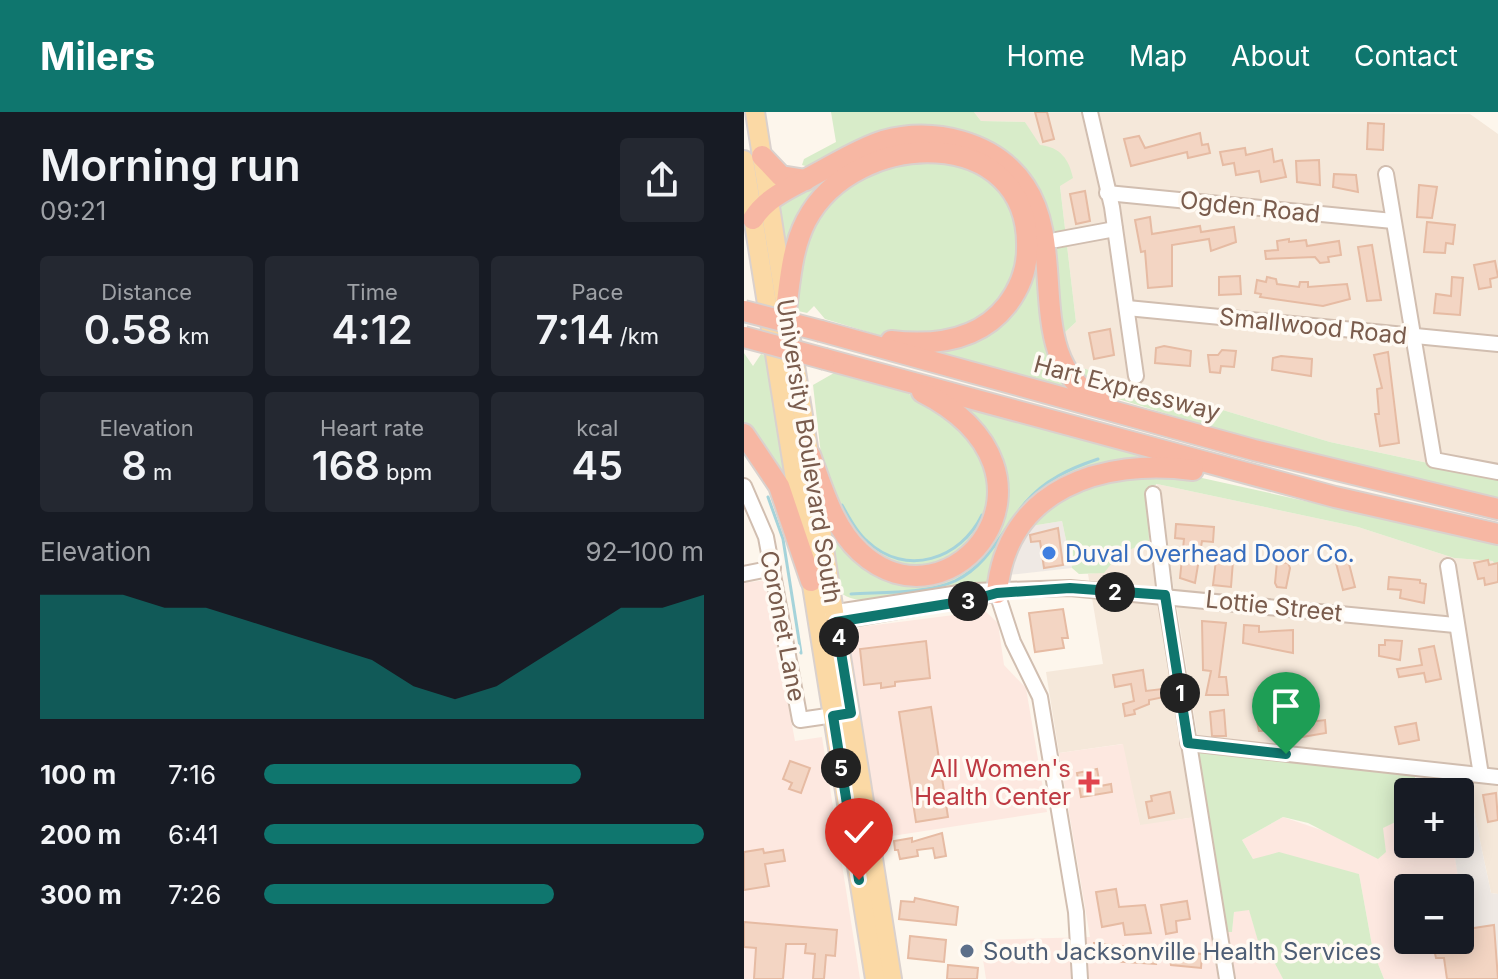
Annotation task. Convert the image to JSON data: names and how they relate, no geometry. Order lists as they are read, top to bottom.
{
  "streets": {
    "highway": ["Hart Expressway"],
    "main road": ["University Boulevard South"],
    "street": [
      "Ogden Road",
      "Smallwood Road",
      "Lottie Street",
      "Coronet Lane"
    ]
  },
  "crossings": [
    ["University Boulevard South", "Lottie Street"],
    ["University Boulevard South", "Coronet Lane"]
  ],
  "places": {
    "other": ["Duval Overhead Door Co.", "South Jacksonville Health Services"],
    "health": ["All Women's Health Center"]
  },
  "page": {
    "header": "Milers",
    "nav": [
      "Home",
      "Map",
      "About",
      "Contact"
    ],
    "heading": ["Morning run", "09:21"],
    "stats": [
      ["Distance", "0.58 km"],
      ["Time", "4:12"],
      ["Pace", "7:14 /km"],
      ["Elevation", "8 m"],
      ["Heart rate", "168 bpm"],
      ["kcal", "45"]
    ],
    "chart": ["Elevation", "92–100 m"],
    "pins": [
      "2",
      "3",
      "4",
      "1",
      "5"
    ],
    "list": [
      {
        "name": "100 m",
        "note": "7:16"
      },
      {
        "name": "200 m",
        "note": "6:41"
      },
      {
        "name": "300 m",
        "note": "7:26"
      }
    ],
    "map_buttons": ["+", "−"]
  }
}
